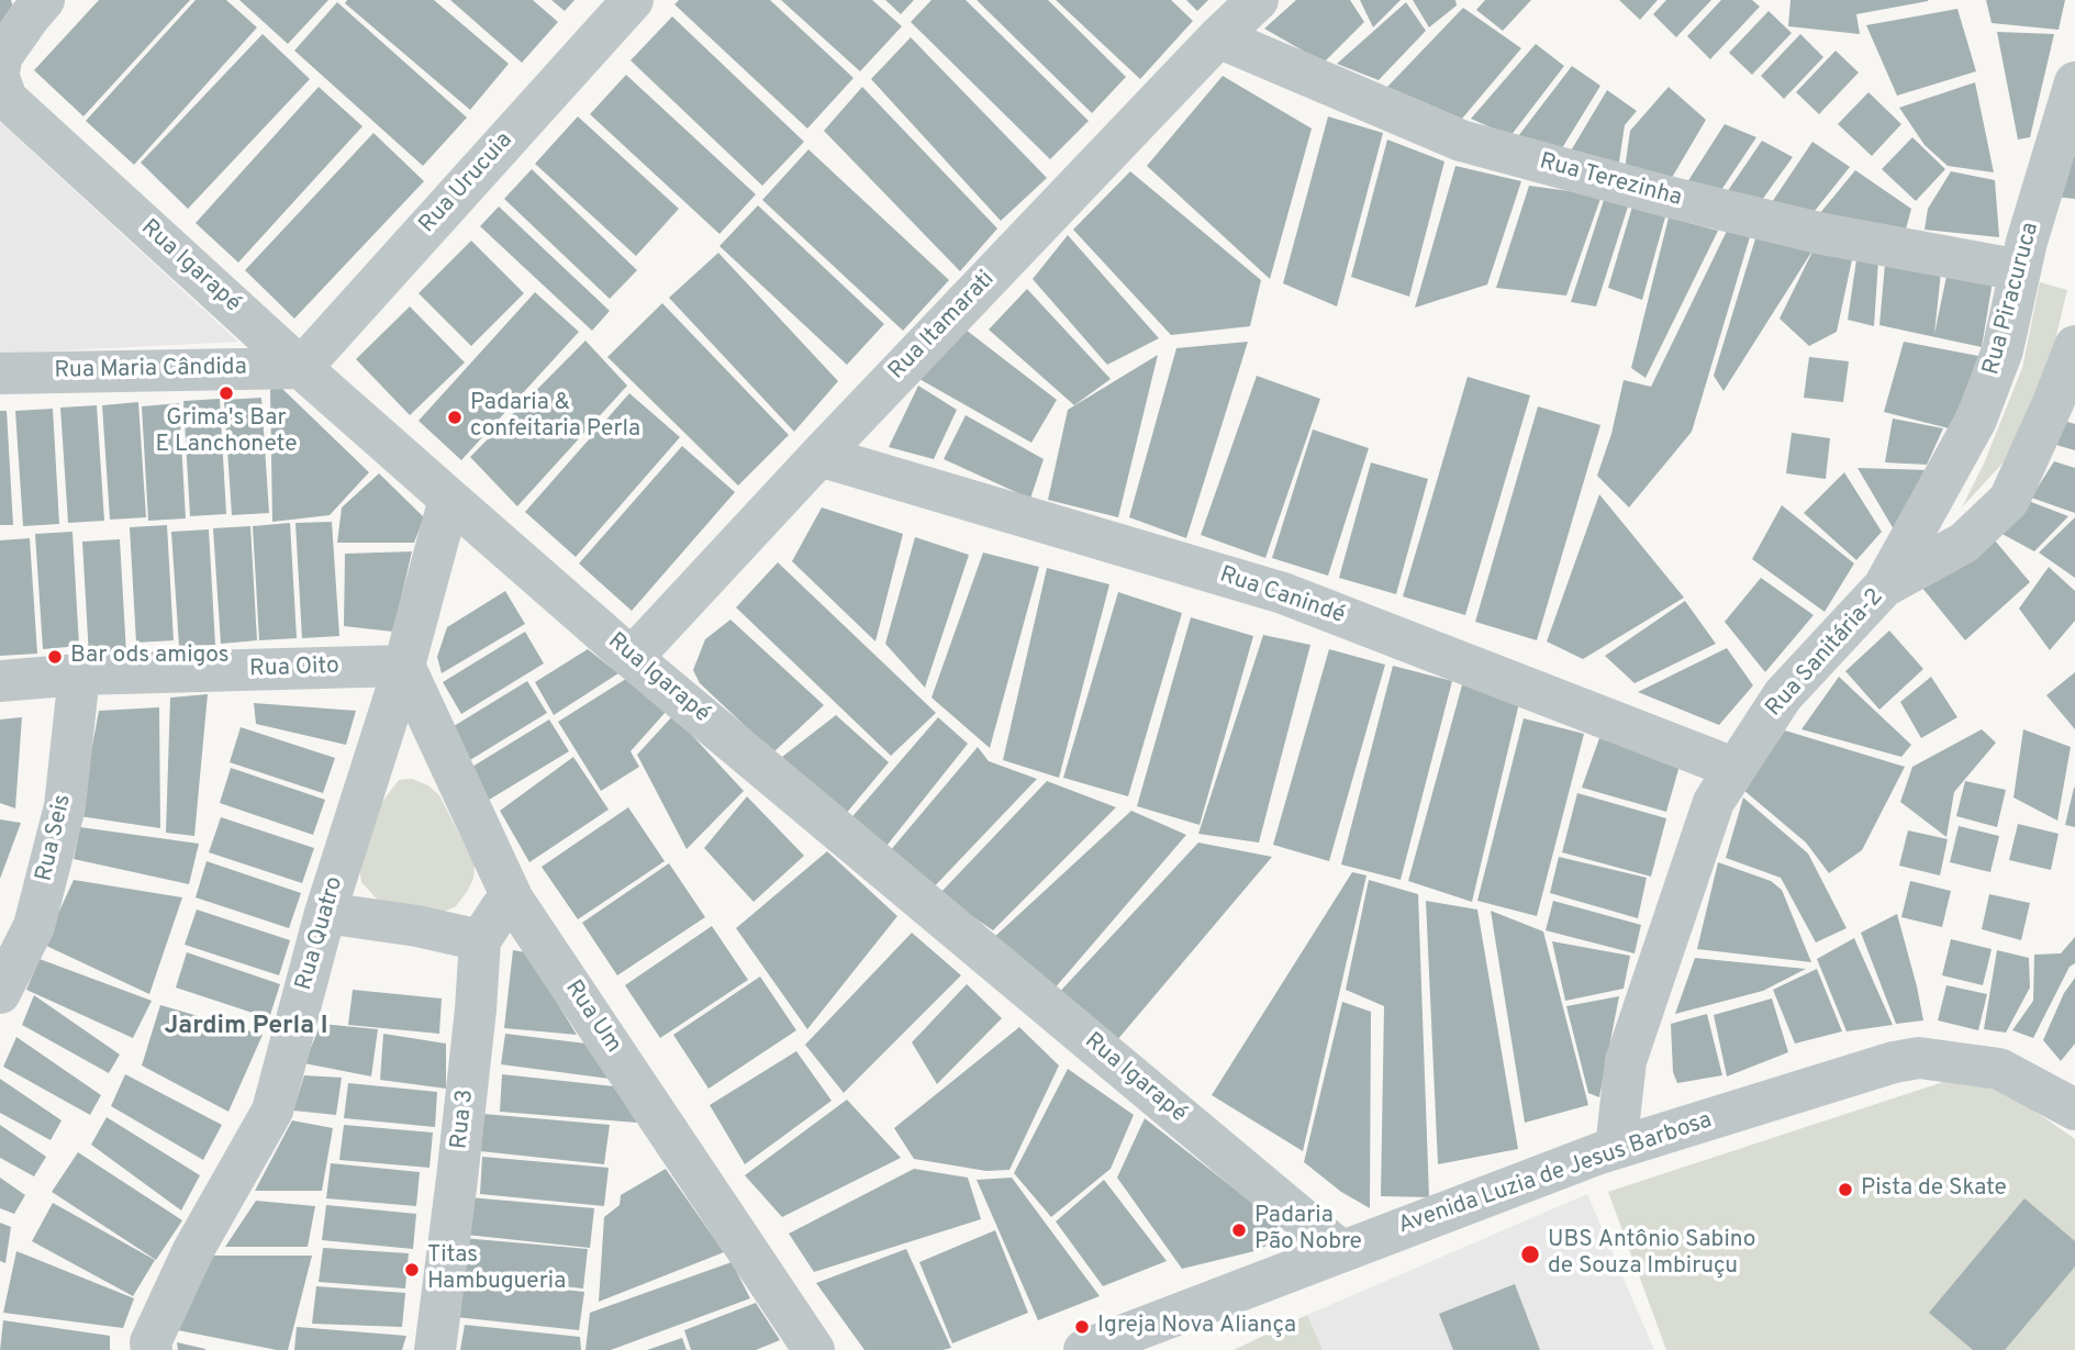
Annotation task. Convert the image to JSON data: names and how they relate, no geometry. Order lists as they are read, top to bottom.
{
  "streets": {
    "street": [
      "Rua Terezinha",
      "Rua Urucuia",
      "Rua Igarapé",
      "Rua Piracuruca",
      "Rua Itamarati",
      "Rua Maria Cândida",
      "Rua Canindé",
      "Rua Sanitária-2",
      "Rua Oito",
      "Rua Seis",
      "Rua Quatro",
      "Rua Um",
      "Rua 3",
      "Avenida Luzia de Jesus Barbosa"
    ]
  },
  "crossings": [
    ["Rua Terezinha", "Rua Piracuruca"],
    ["Rua Terezinha", "Rua Itamarati"],
    ["Rua Urucuia", "Rua Igarapé"],
    ["Rua Urucuia", "Rua Maria Cândida"],
    ["Rua Igarapé", "Rua Itamarati"],
    ["Rua Igarapé", "Rua Maria Cândida"],
    ["Rua Igarapé", "Rua Quatro"],
    ["Rua Igarapé", "Avenida Luzia de Jesus Barbosa"],
    ["Rua Piracuruca", "Rua Sanitária-2"],
    ["Rua Itamarati", "Rua Canindé"],
    ["Rua Canindé", "Rua Sanitária-2"],
    ["Rua Sanitária-2", "Avenida Luzia de Jesus Barbosa"],
    ["Rua Oito", "Rua Seis"],
    ["Rua Oito", "Rua Quatro"],
    ["Rua Oito", "Rua Um"],
    ["Rua Quatro", "Rua Um"],
    ["Rua Um", "Rua 3"]
  ],
  "districts": ["Jardim Perla I"],
  "places": [
    "Grima's Bar E Lanchonete",
    "Padaria & confeitaria Perla",
    "Bar ods amigos",
    "Pista de Skate",
    "Padaria Pão Nobre",
    "UBS Antônio Sabino de Souza Imbiruçu",
    "Titas Hambugueria",
    "Igreja Nova Aliança"
  ]
}
